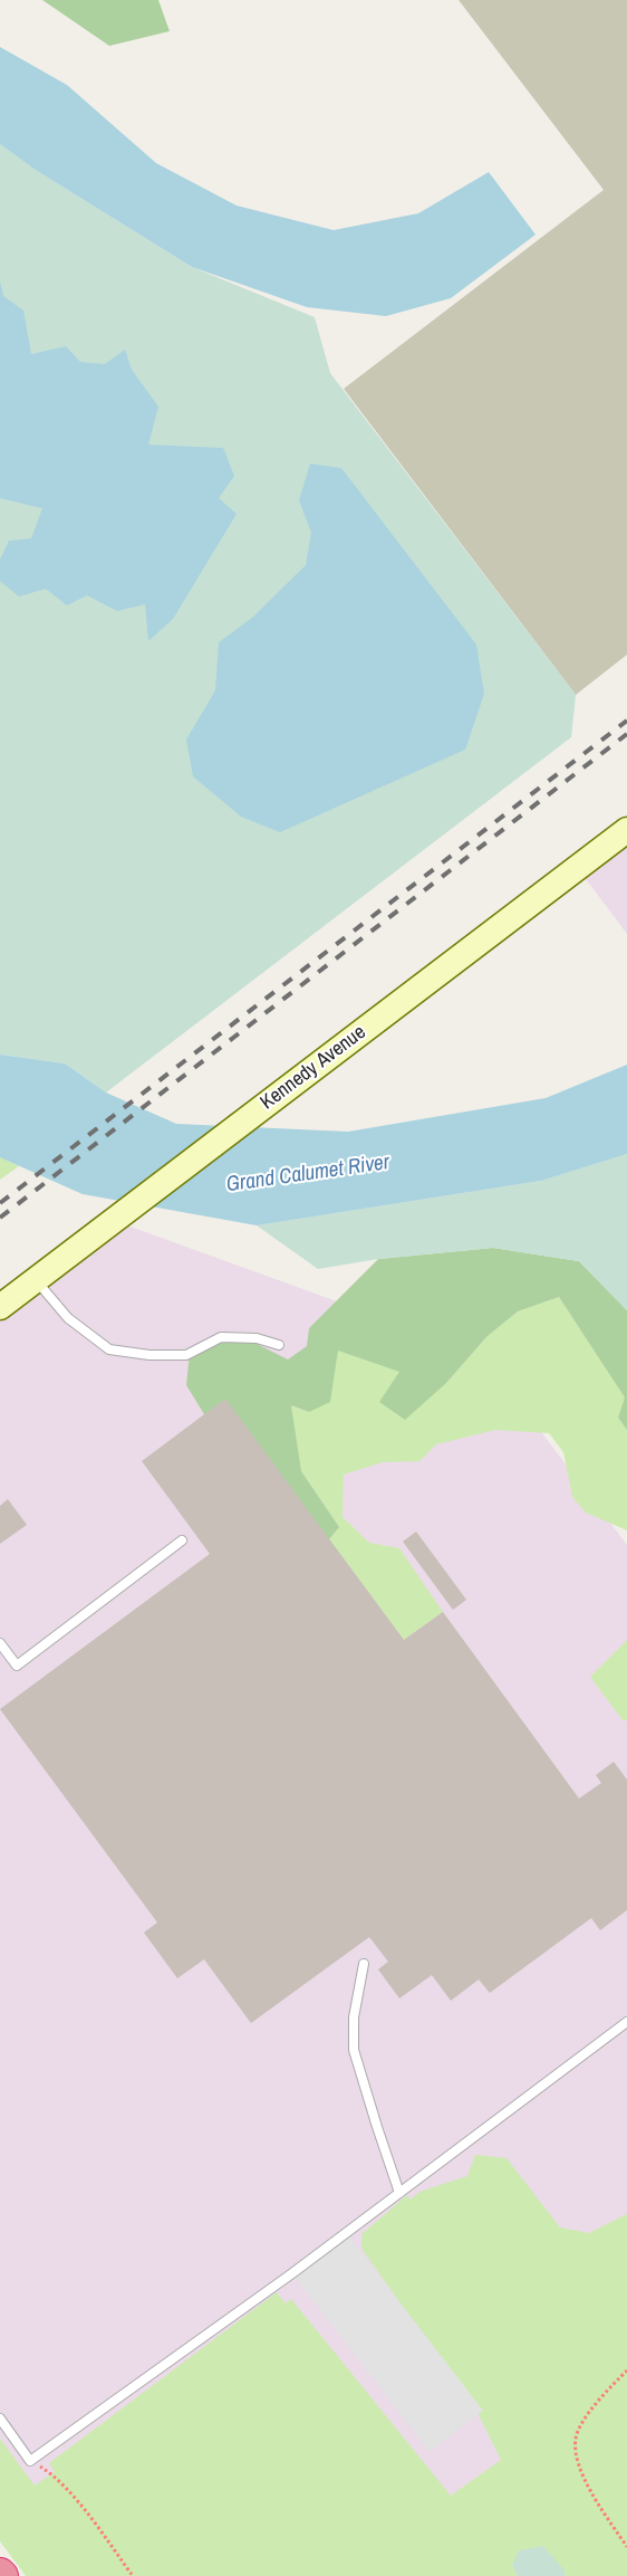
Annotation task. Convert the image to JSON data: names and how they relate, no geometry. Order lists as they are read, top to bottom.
{
  "streets": {
    "main road": ["Kennedy Avenue"]
  },
  "water": ["Grand Calumet River"]
}
